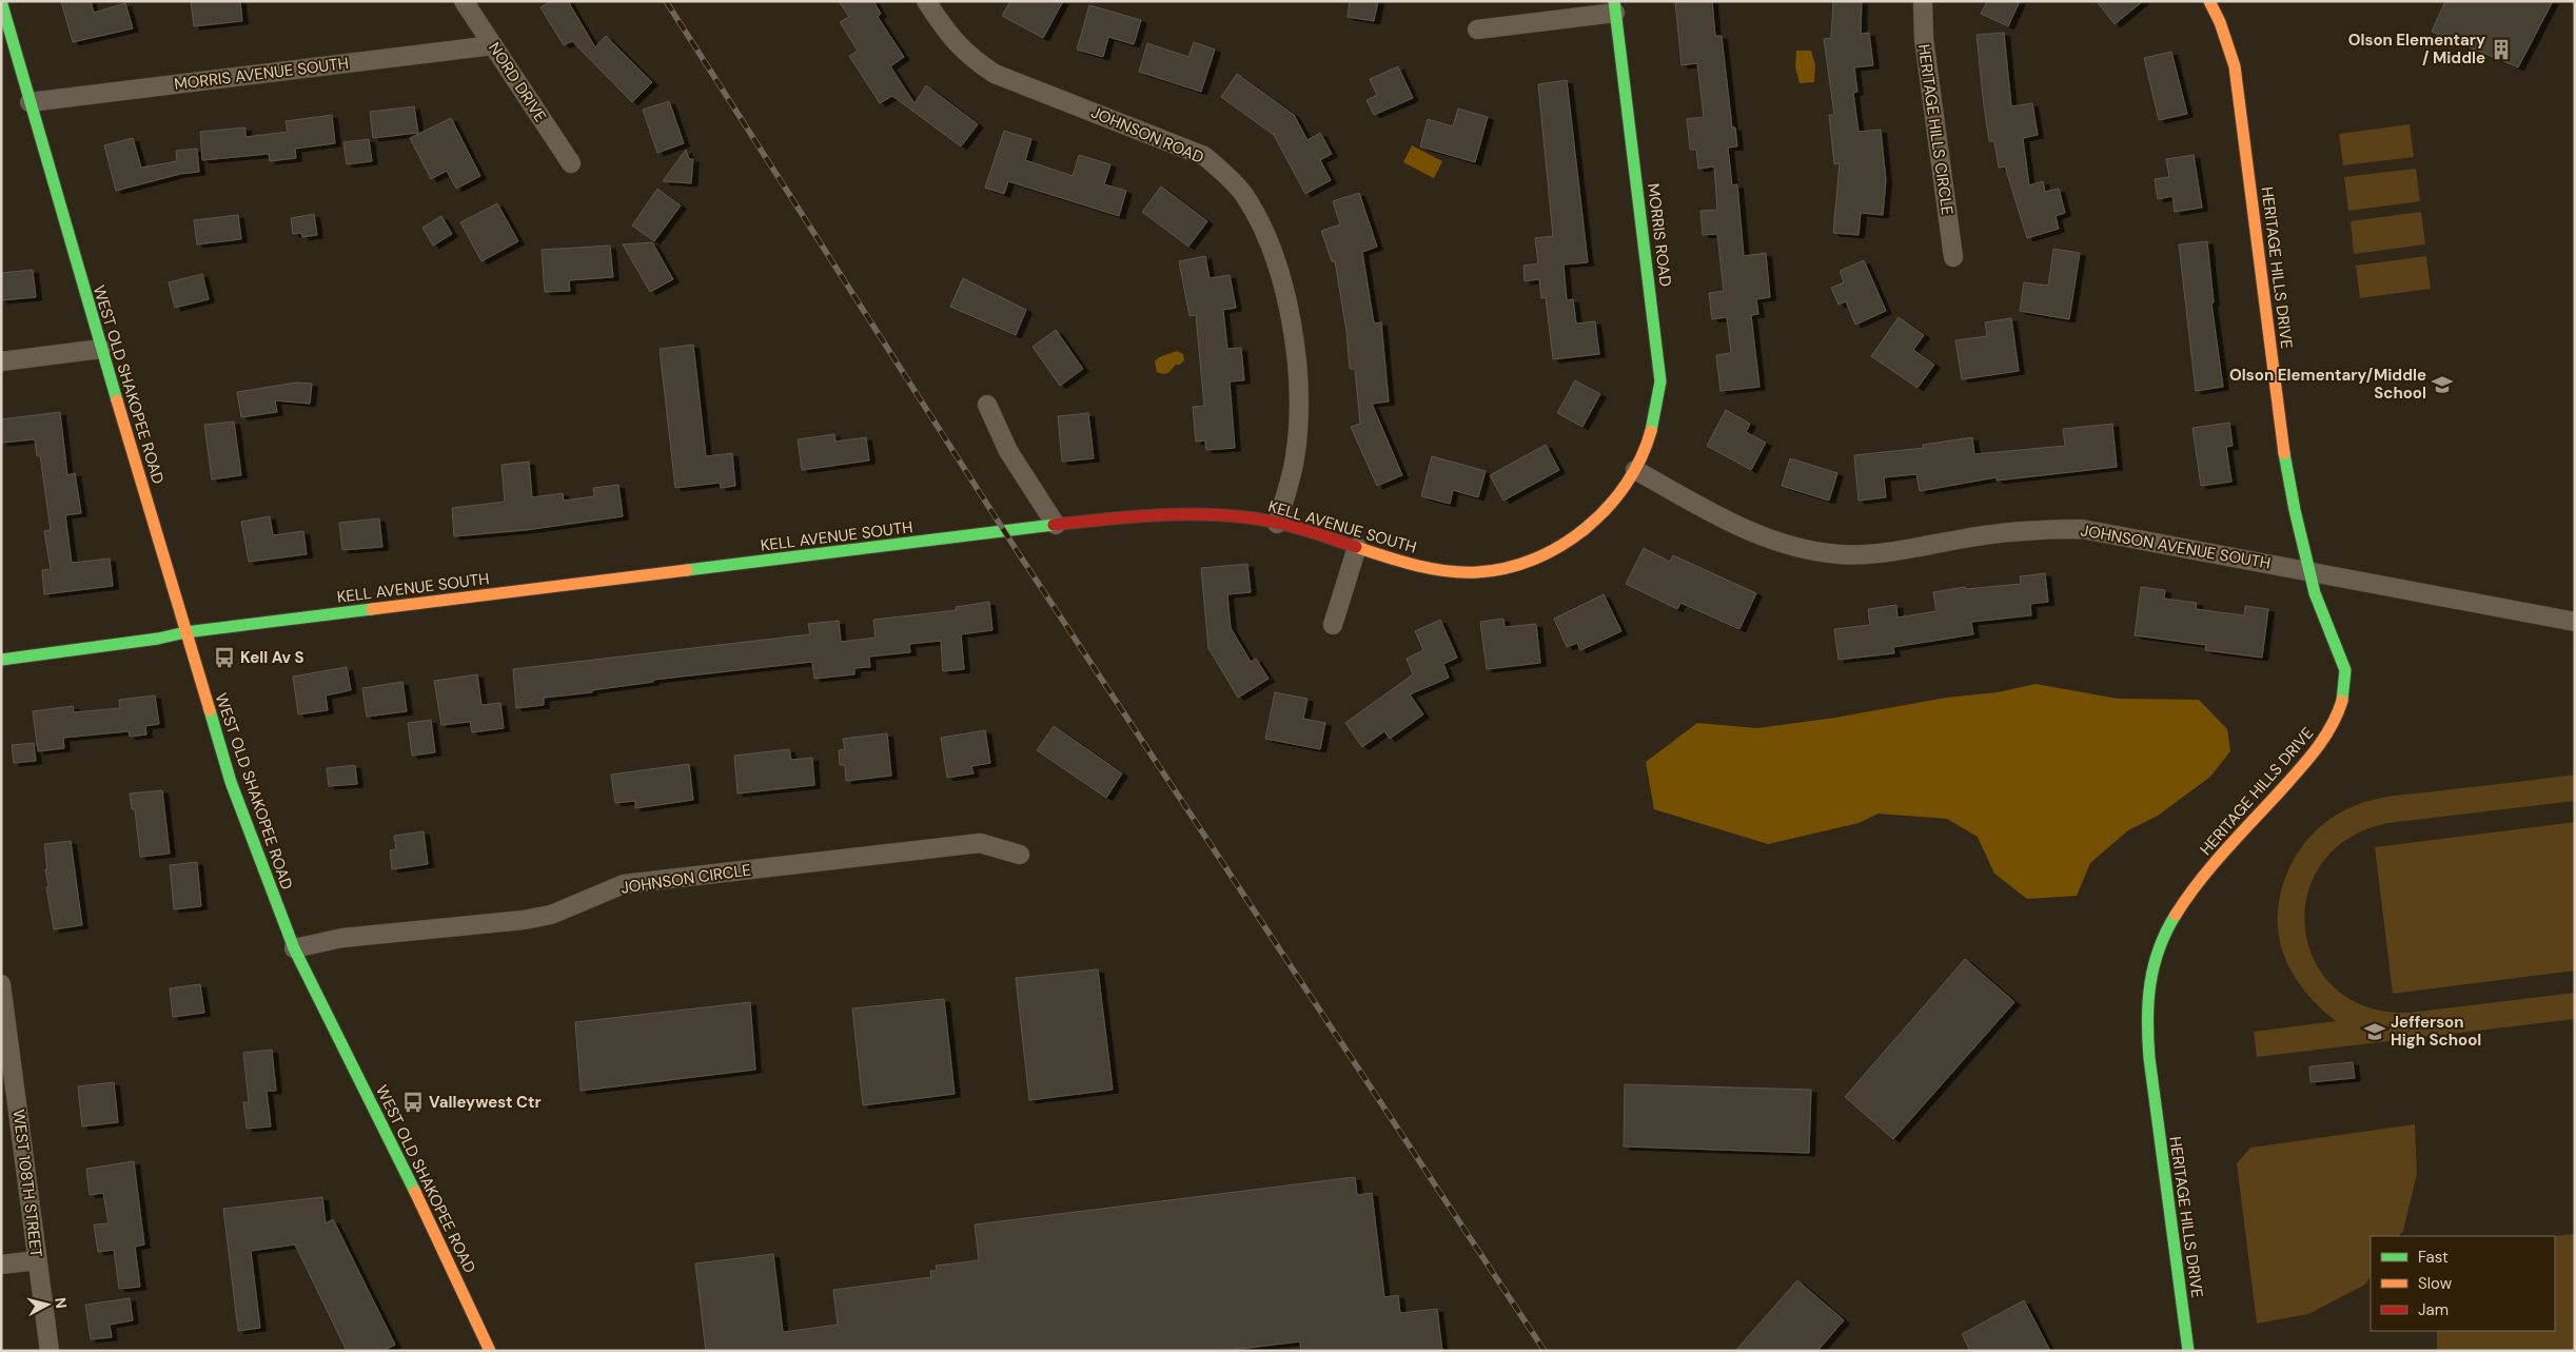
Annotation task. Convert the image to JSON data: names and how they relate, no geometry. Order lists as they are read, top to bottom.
{
  "streets": {
    "street": [
      "MORRIS AVENUE SOUTH",
      "NORD DRIVE",
      "HERITAGE HILLS CIRCLE",
      "JOHNSON ROAD",
      "MORRIS ROAD",
      "HERITAGE HILLS DRIVE",
      "WEST OLD SHAKOPEE ROAD",
      "KELL AVENUE SOUTH",
      "JOHNSON AVENUE SOUTH",
      "JOHNSON CIRCLE",
      "WEST 108TH STREET"
    ]
  },
  "crossings": [
    ["MORRIS AVENUE SOUTH", "NORD DRIVE"],
    ["MORRIS AVENUE SOUTH", "WEST OLD SHAKOPEE ROAD"],
    ["JOHNSON ROAD", "KELL AVENUE SOUTH"],
    ["MORRIS ROAD", "KELL AVENUE SOUTH"],
    ["MORRIS ROAD", "JOHNSON AVENUE SOUTH"],
    ["HERITAGE HILLS DRIVE", "JOHNSON AVENUE SOUTH"],
    ["WEST OLD SHAKOPEE ROAD", "KELL AVENUE SOUTH"],
    ["WEST OLD SHAKOPEE ROAD", "JOHNSON CIRCLE"],
    ["KELL AVENUE SOUTH", "JOHNSON AVENUE SOUTH"]
  ],
  "places": {
    "building": ["Olson Elementary / Middle"],
    "school or university": ["Olson Elementary/Middle School", "Jefferson High School"],
    "bus stop": ["Kell Av S", "Valleywest Ctr"]
  },
  "legend": ["Fast", "Slow", "Jam"],
  "north": "right"
}
